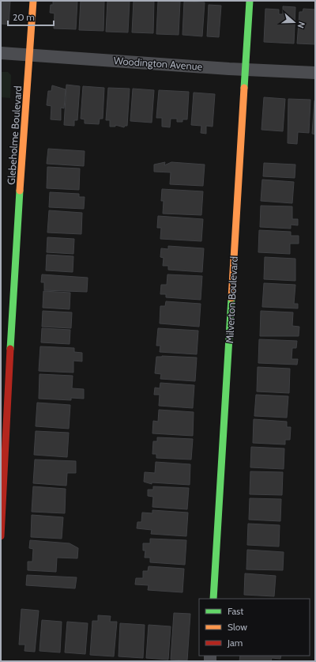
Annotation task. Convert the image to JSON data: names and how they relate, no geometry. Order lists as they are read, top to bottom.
{
  "streets": {
    "street": ["Woodington Avenue", "Glebeholme Boulevard", "Milverton Boulevard"]
  },
  "crossings": [
    ["Woodington Avenue", "Glebeholme Boulevard"],
    ["Woodington Avenue", "Milverton Boulevard"]
  ],
  "legend": ["Fast", "Slow", "Jam"],
  "scale_bar": "20 m",
  "north": "right"
}
